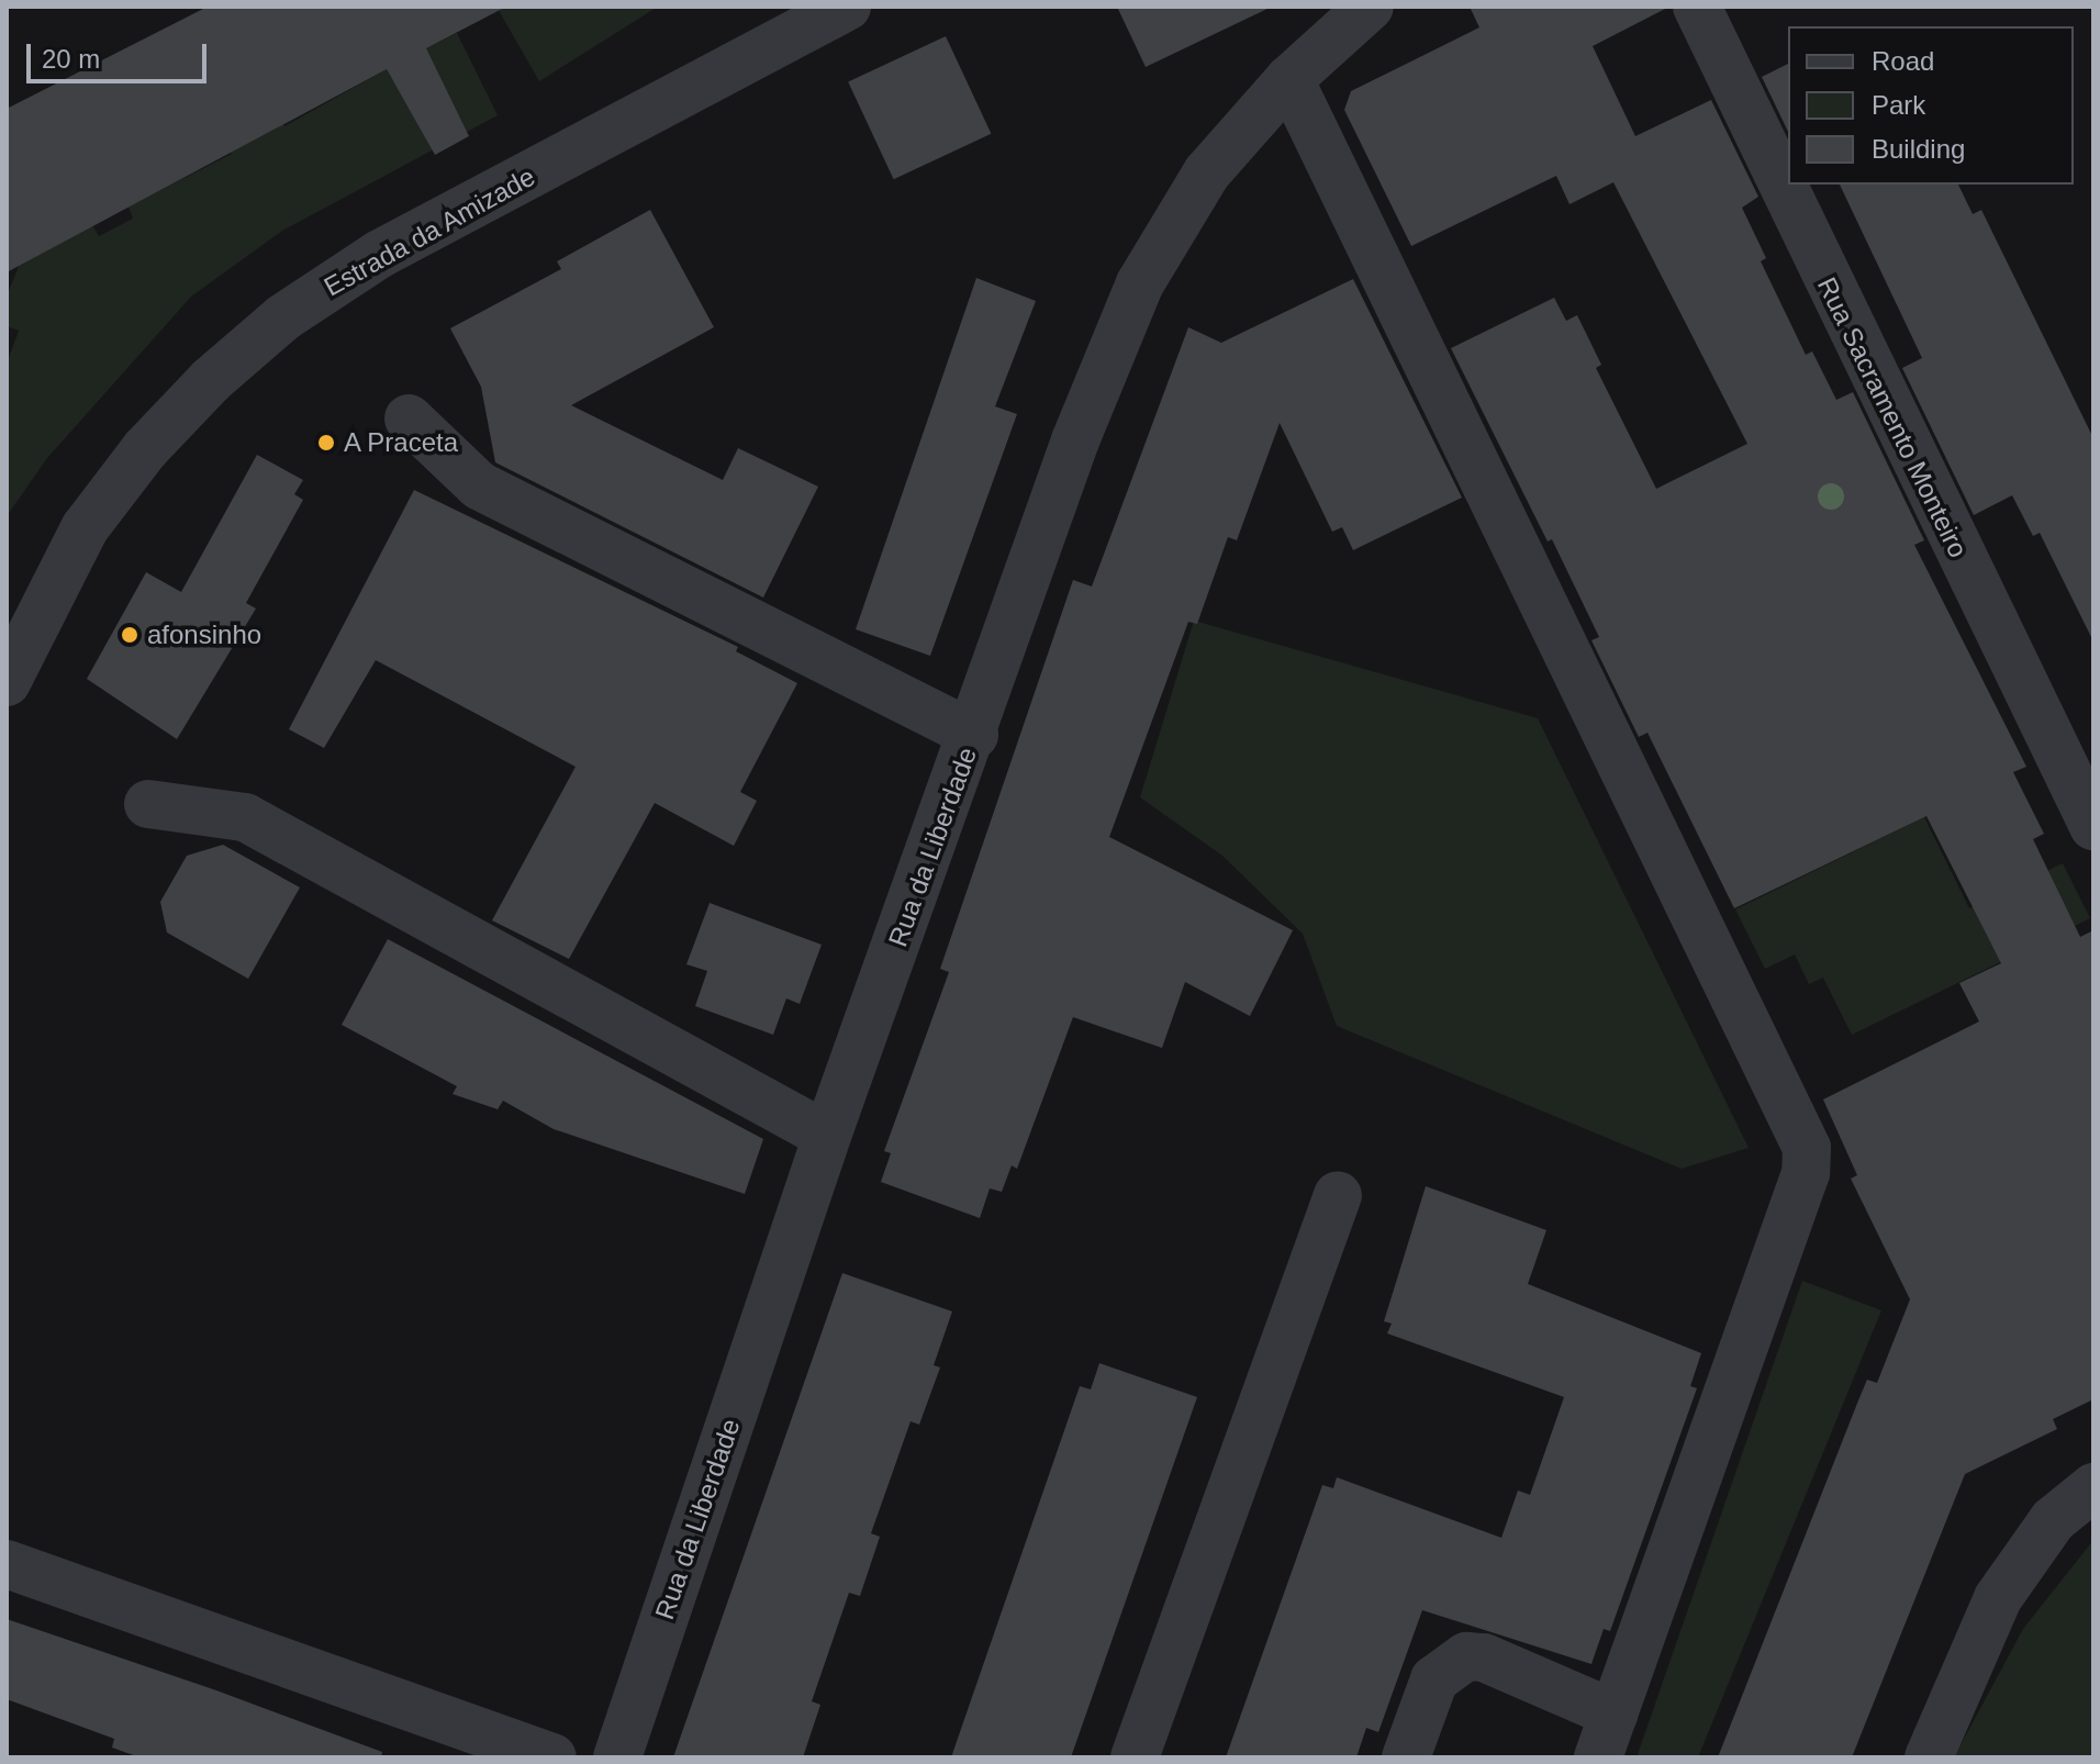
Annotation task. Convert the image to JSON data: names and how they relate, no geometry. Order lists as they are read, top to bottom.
{
  "streets": {
    "street": ["Estrada da Amizade", "Rua Sacramento Monteiro", "Rua da Liberdade"]
  },
  "places": ["A Praceta", "afonsinho"],
  "legend": ["Road", "Park", "Building"],
  "scale_bar": "20 m"
}
